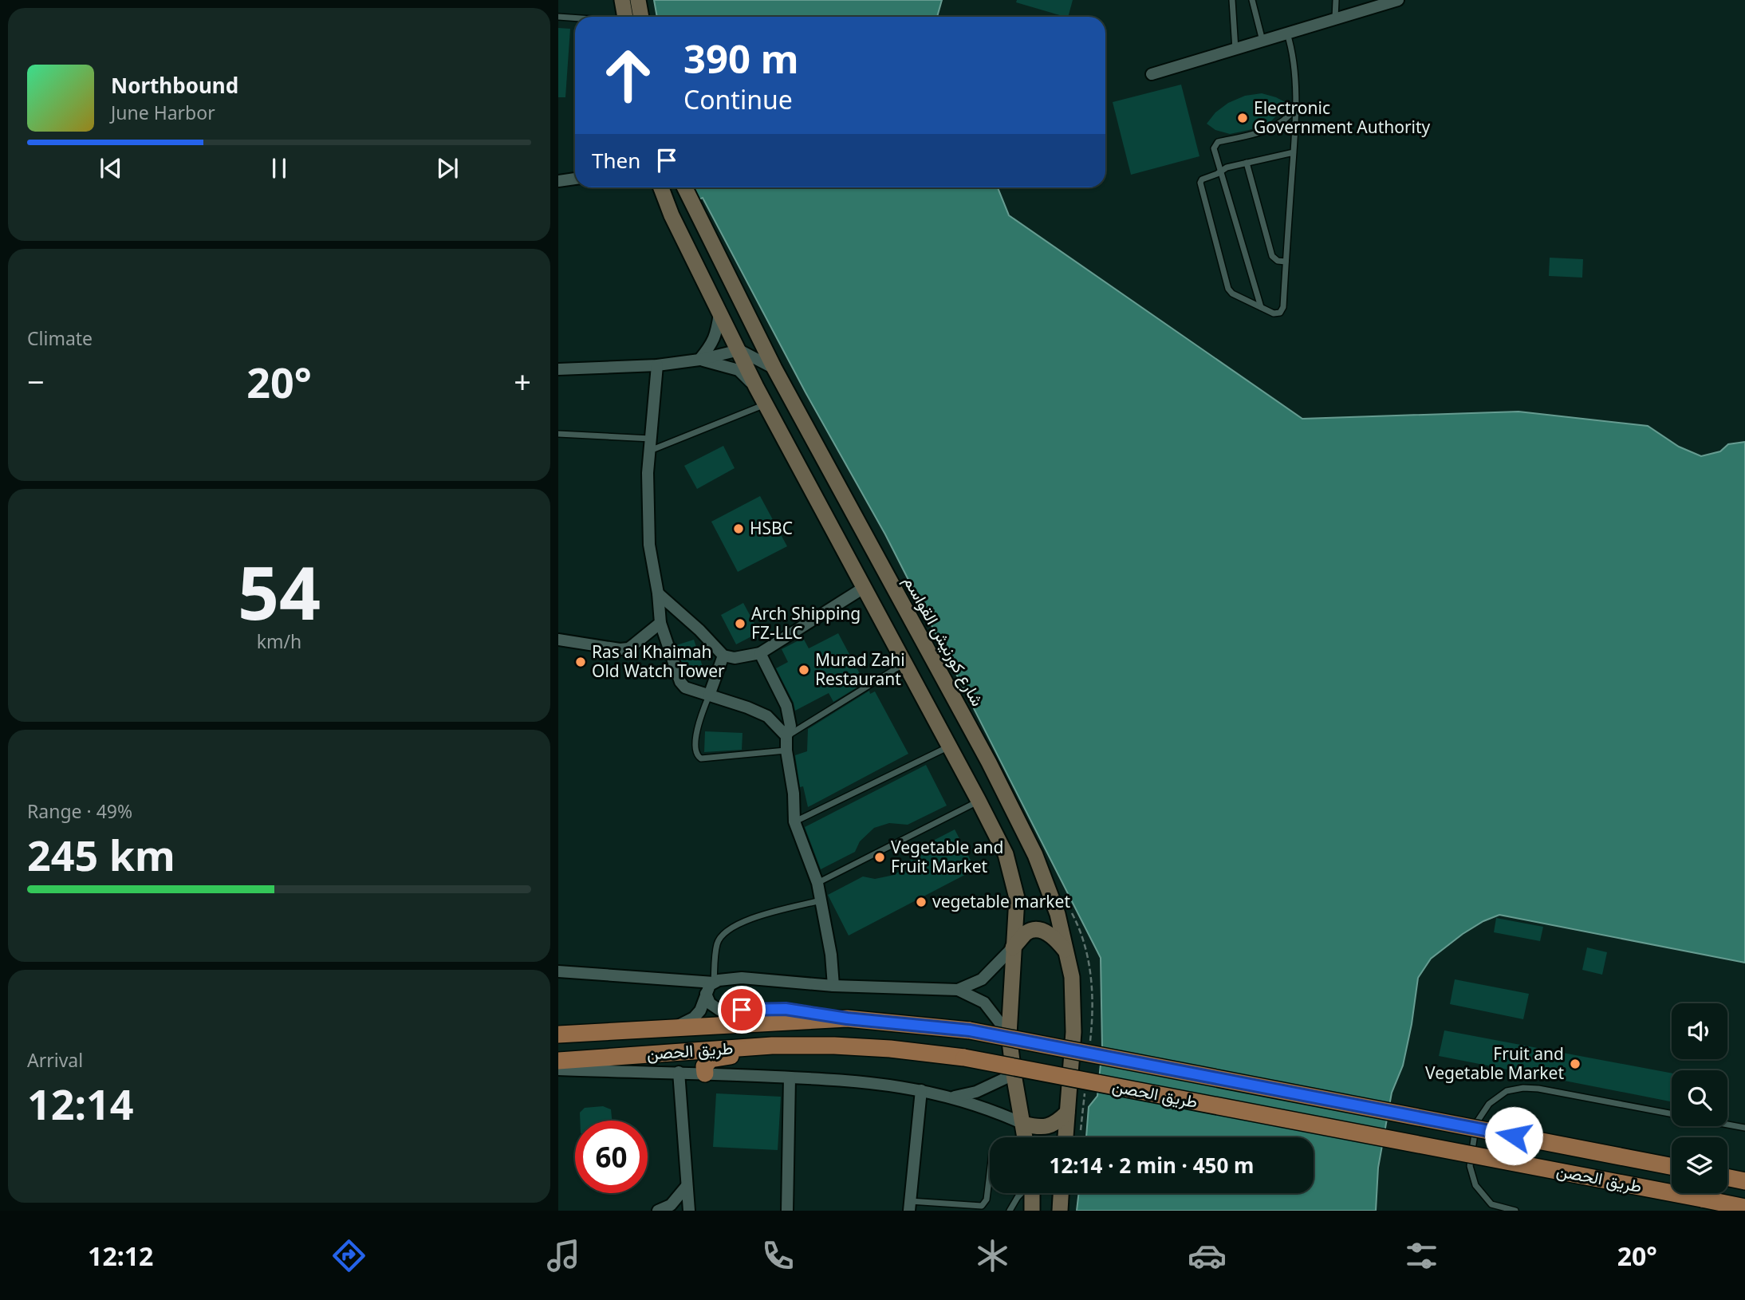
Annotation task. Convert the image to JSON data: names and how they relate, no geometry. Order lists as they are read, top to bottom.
{
  "streets": {
    "main road": ["شارع كورنيش القواسم", "طريق الحصن"]
  },
  "places": [
    "Electronic Government Authority",
    "HSBC",
    "Arch Shipping FZ-LLC",
    "Ras al Khaimah Old Watch Tower",
    "Murad Zahi Restaurant",
    "Vegetable and Fruit Market",
    "vegetable market",
    "Fruit and Vegetable Market"
  ],
  "page": {
    "turn": ["390 m", "Continue"],
    "song": ["Northbound", "June Harbor"],
    "then": "Then",
    "tile": [
      "Climate",
      ["54", "km/h"],
      ["Range · 49%", "245 km"],
      ["Arrival", "12:14"]
    ],
    "heat": ["−", "20°", "+"],
    "limit": "60",
    "trip": "12:14 · 2 min · 450 m",
    "tabs": ["12:12", "20°"]
  }
}
